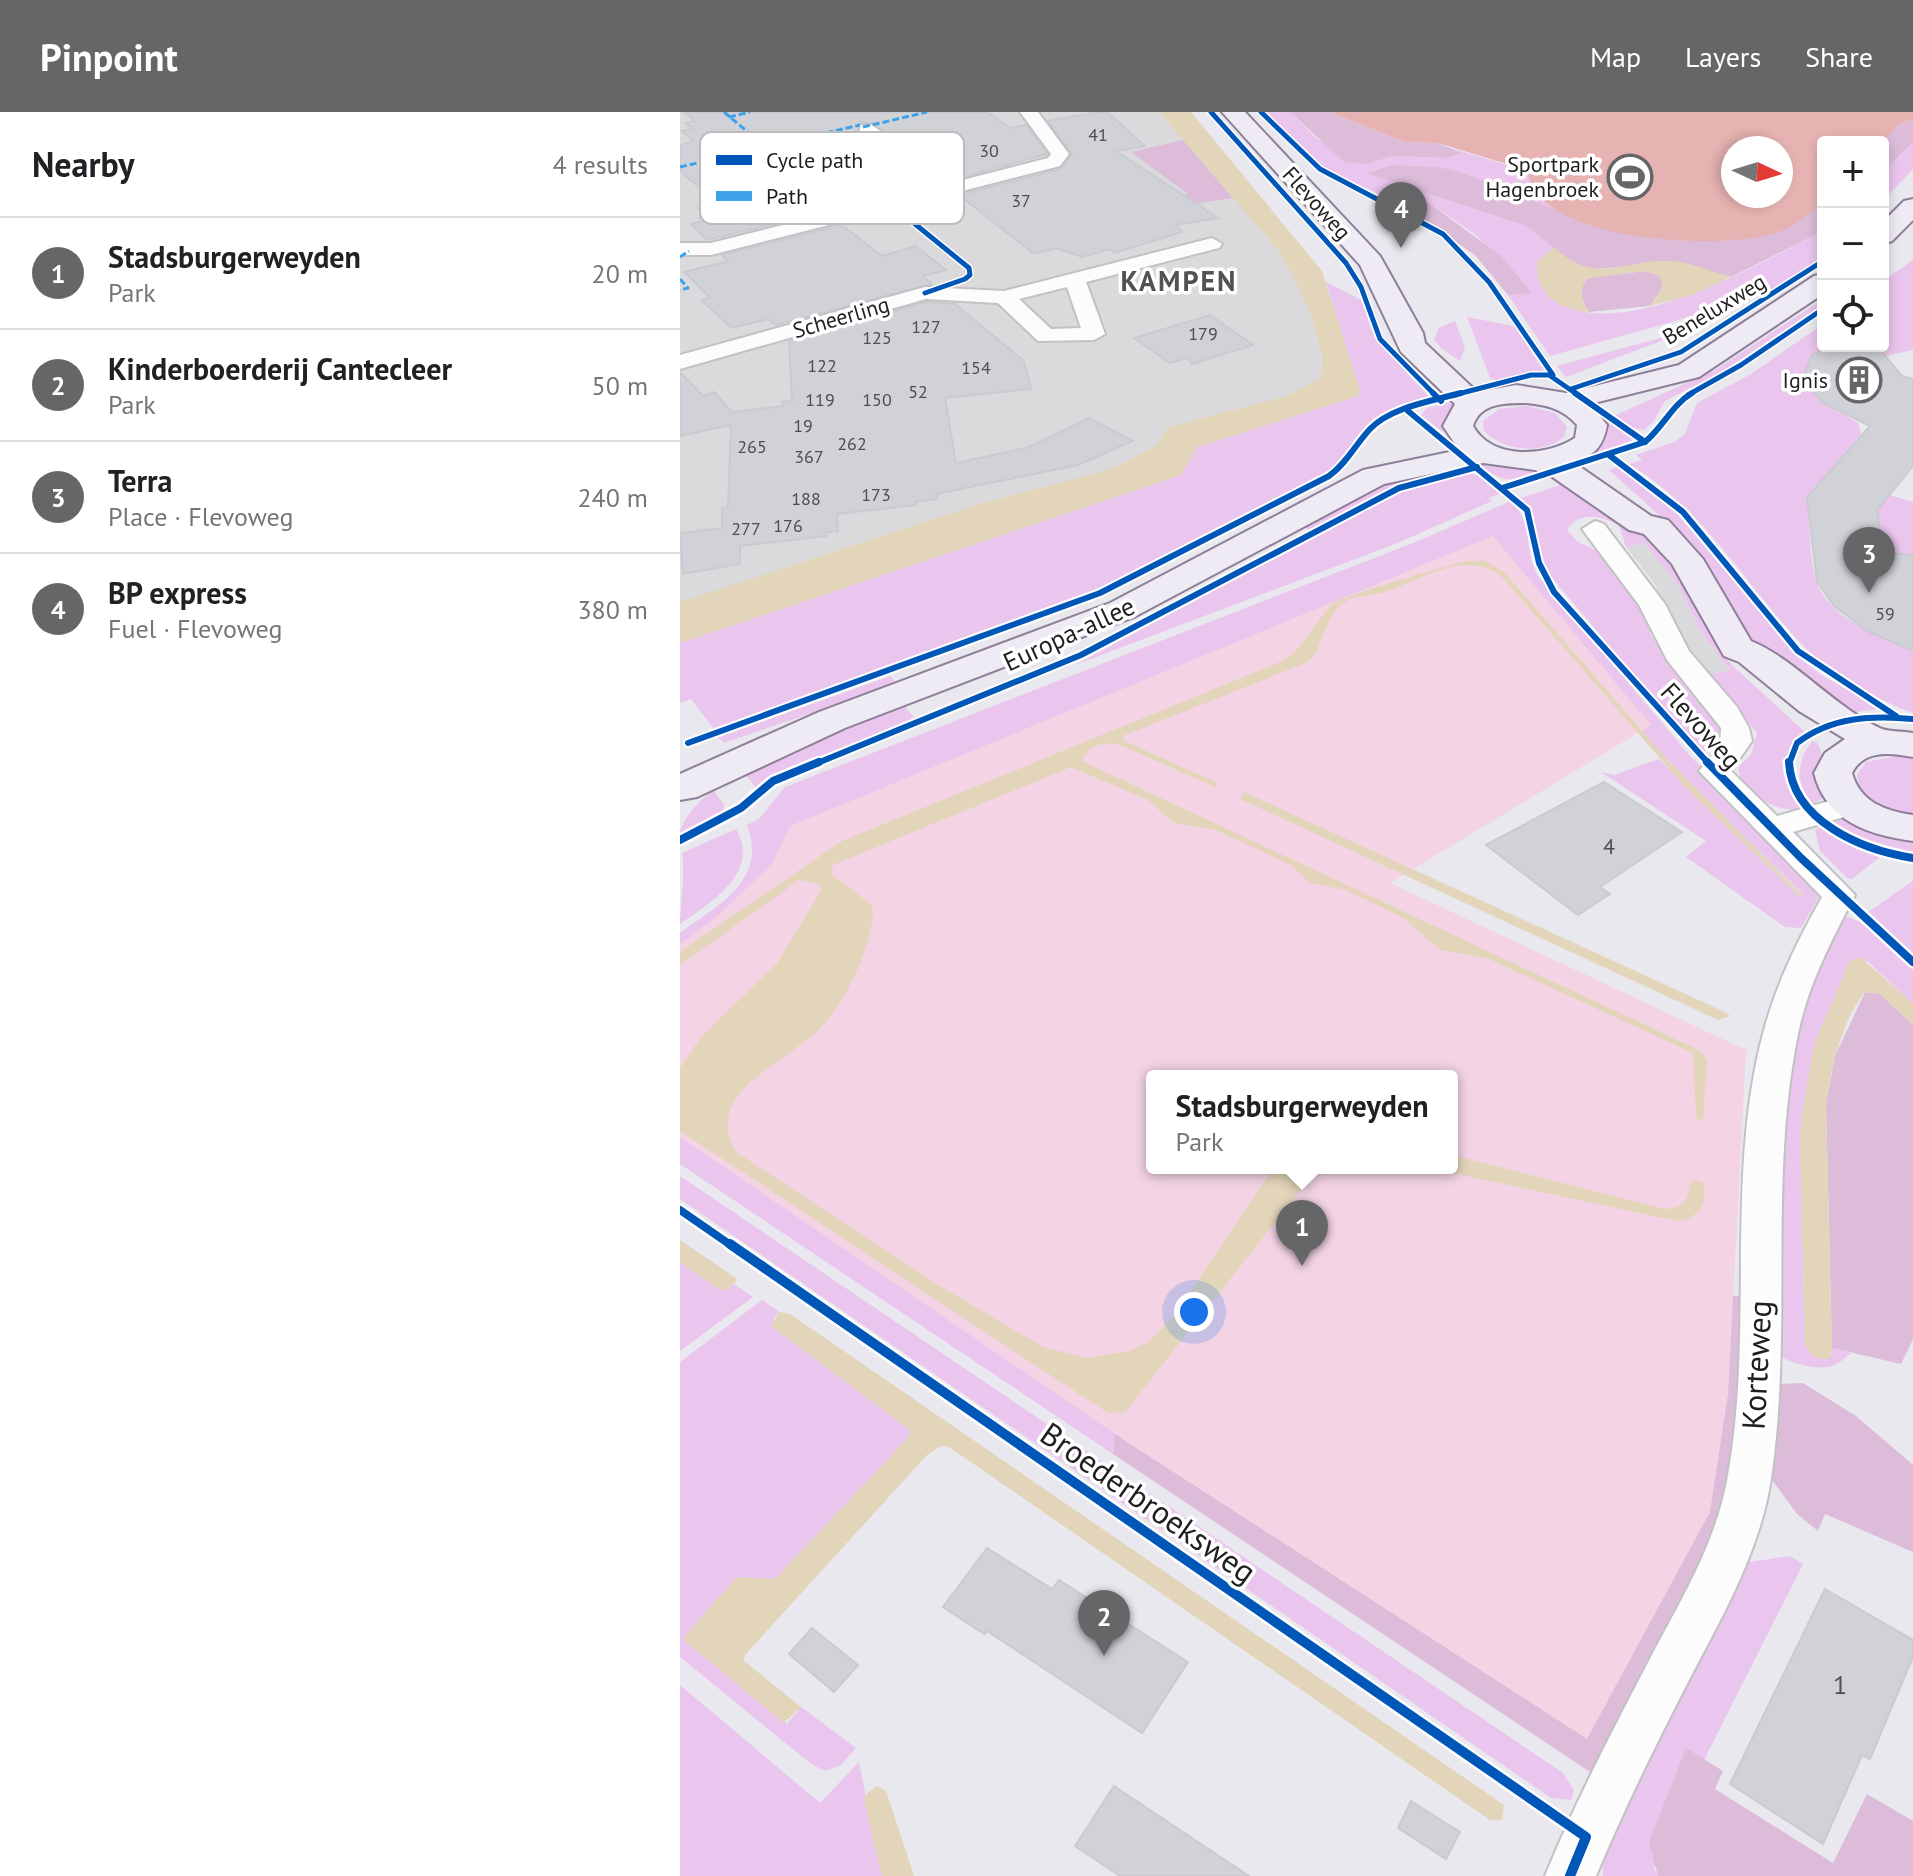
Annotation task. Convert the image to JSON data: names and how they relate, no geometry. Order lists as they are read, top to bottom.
{
  "streets": {
    "main road": ["Flevoweg", "Beneluxweg", "Europa-allee"],
    "street": ["Scheerling", "Korteweg"],
    "cycle path": ["Broederbroeksweg"]
  },
  "crossings": [
    ["Flevoweg", "Europa-allee"],
    ["Flevoweg", "Korteweg"]
  ],
  "districts": ["KAMPEN"],
  "places": {
    "sports": ["Sportpark Hagenbroek"],
    "building": ["Ignis"]
  },
  "house_numbers": [
    "41",
    "30",
    "37",
    "127",
    "179",
    "125",
    "122",
    "154",
    "52",
    "119",
    "150",
    "19",
    "262",
    "265",
    "367",
    "173",
    "188",
    "176",
    "277",
    "59",
    "4",
    "1"
  ],
  "legend": ["Cycle path", "Path"],
  "north": "right",
  "page": {
    "header": "Pinpoint",
    "nav": ["Map", "Layers", "Share"],
    "heading": ["Nearby", "4 results"],
    "map_buttons": ["+", "−"],
    "pins": [
      "4",
      "3",
      "1",
      "2"
    ],
    "list": [
      {
        "mark": "1",
        "name": "Stadsburgerweyden",
        "note": "Park",
        "value": "20 m"
      },
      {
        "mark": "2",
        "name": "Kinderboerderij Cantecleer",
        "note": "Park",
        "value": "50 m"
      },
      {
        "mark": "3",
        "name": "Terra",
        "note": "Place · Flevoweg",
        "value": "240 m"
      },
      {
        "mark": "4",
        "name": "BP express",
        "note": "Fuel · Flevoweg",
        "value": "380 m"
      }
    ],
    "popup": ["Stadsburgerweyden", "Park"]
  }
}
